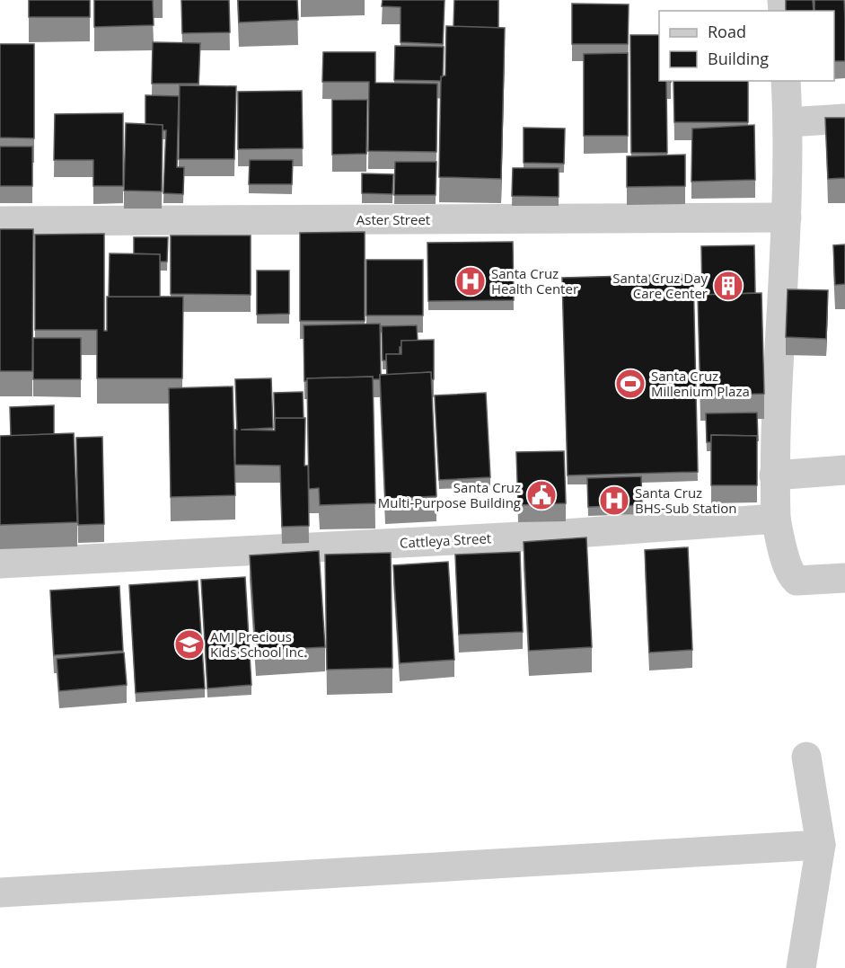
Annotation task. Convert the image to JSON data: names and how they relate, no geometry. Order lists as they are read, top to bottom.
{
  "streets": {
    "street": ["Aster Street", "Cattleya Street"]
  },
  "places": {
    "hospital": ["Santa Cruz Health Center", "Santa Cruz BHS-Sub Station"],
    "building": ["Santa Cruz Day Care Center"],
    "sports": ["Santa Cruz Millenium Plaza"],
    "public building": ["Santa Cruz Multi-Purpose Building"],
    "school or university": ["AMJ Precious Kids School Inc."]
  },
  "legend": ["Road", "Building"]
}
